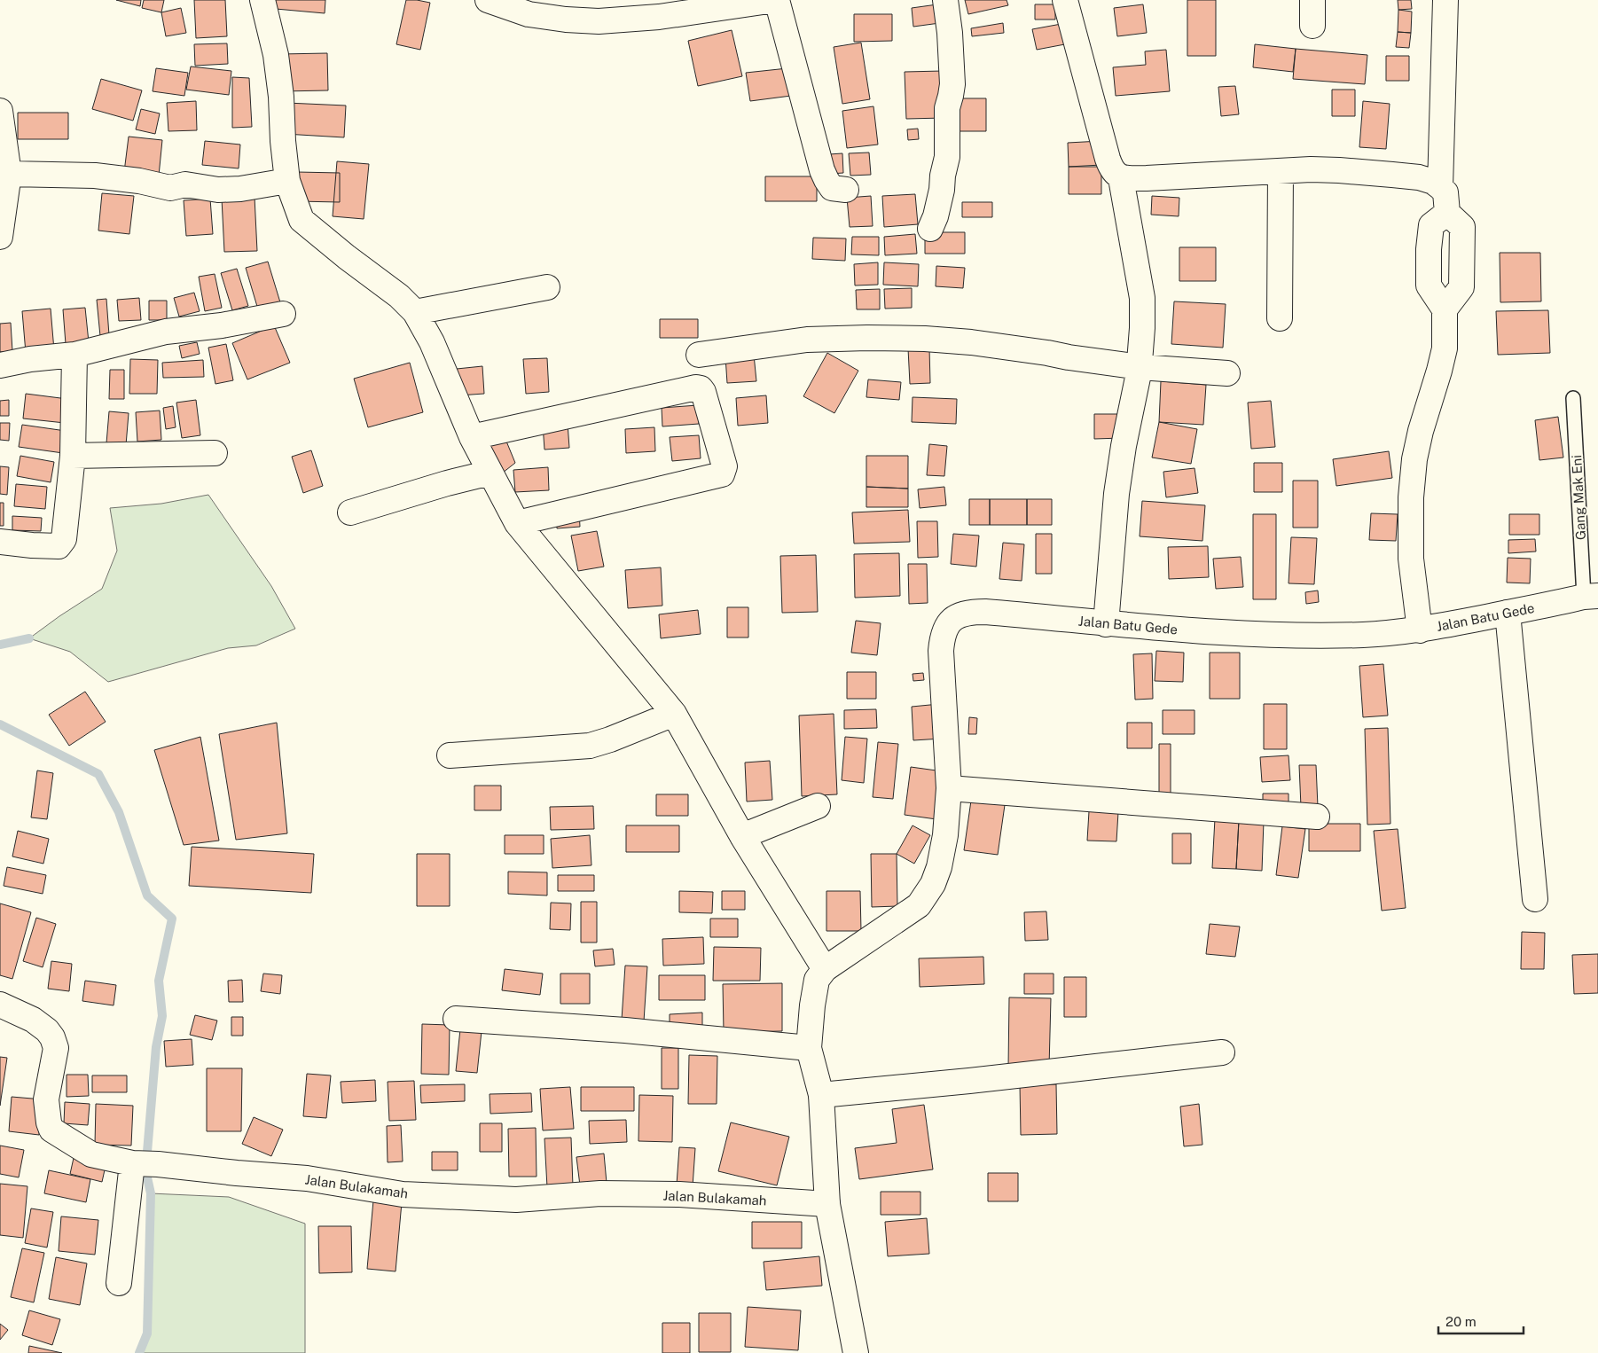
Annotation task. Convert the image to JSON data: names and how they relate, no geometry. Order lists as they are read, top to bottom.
{
  "streets": {
    "street": ["Jalan Batu Gede", "Jalan Bulakamah"],
    "lane": ["Gang Mak Eni"]
  },
  "crossings": [
    ["Gang Mak Eni", "Jalan Batu Gede"]
  ],
  "scale_bar": "20 m"
}
